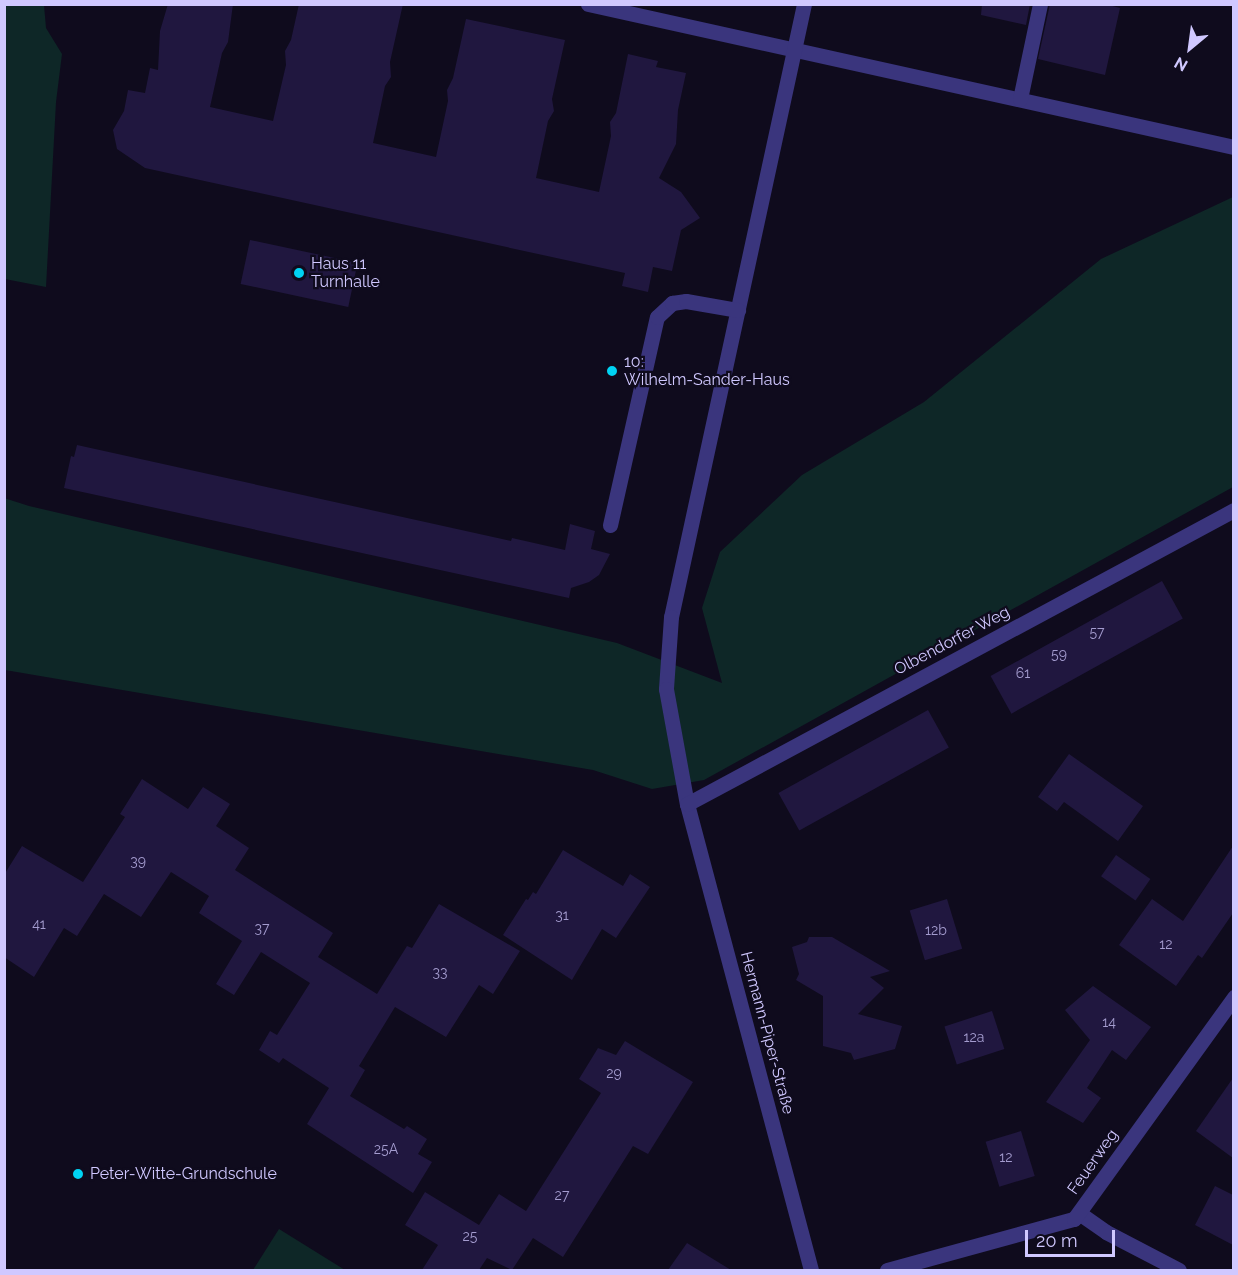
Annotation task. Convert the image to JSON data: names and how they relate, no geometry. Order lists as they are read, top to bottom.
{
  "streets": {
    "street": ["Olbendorfer Weg", "Hermann-Piper-Straße", "Feuerweg"]
  },
  "crossings": [
    ["Olbendorfer Weg", "Hermann-Piper-Straße"]
  ],
  "places": ["Haus 11 Turnhalle", "10: Wilhelm-Sander-Haus", "Peter-Witte-Grundschule"],
  "house_numbers": [
    "57",
    "59",
    "61",
    "39",
    "31",
    "41",
    "37",
    "12b",
    "12",
    "33",
    "14",
    "12a",
    "29",
    "25A",
    "12",
    "27",
    "25"
  ],
  "scale_bar": "20 m",
  "north": "bottom left"
}
